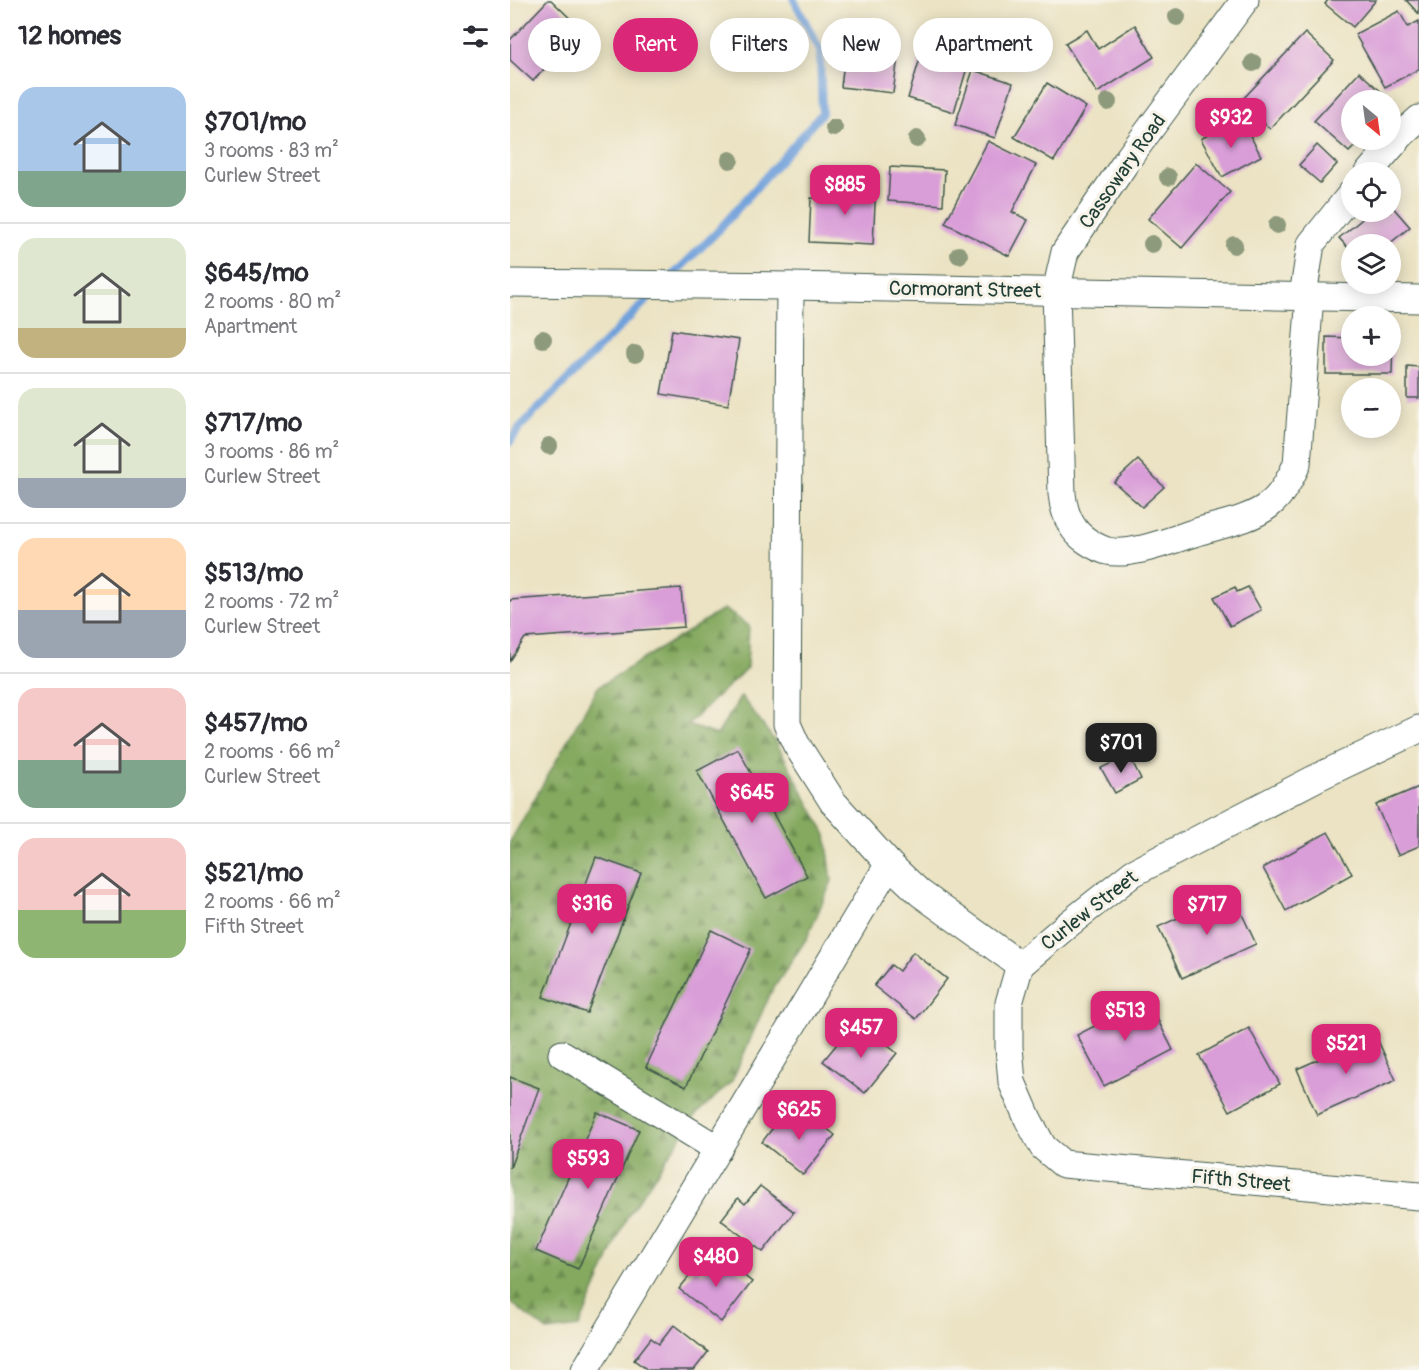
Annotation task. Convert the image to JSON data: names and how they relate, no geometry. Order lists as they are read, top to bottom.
{
  "streets": {
    "street": [
      "Cassowary Road",
      "Cormorant Street",
      "Curlew Street",
      "Fifth Street"
    ]
  },
  "crossings": [
    ["Cassowary Road", "Cormorant Street"],
    ["Curlew Street", "Fifth Street"]
  ],
  "north": "bottom right",
  "page": {
    "heading": "12 homes",
    "chip": [
      "Buy",
      "Rent",
      "Filters",
      "New",
      "Apartment"
    ],
    "list": [
      {
        "name": "$701/mo",
        "note": "3 rooms · 83 m² · Curlew Street"
      },
      {
        "name": "$645/mo",
        "note": "2 rooms · 80 m² · Apartment"
      },
      {
        "name": "$717/mo",
        "note": "3 rooms · 86 m² · Curlew Street"
      },
      {
        "name": "$513/mo",
        "note": "2 rooms · 72 m² · Curlew Street"
      },
      {
        "name": "$457/mo",
        "note": "2 rooms · 66 m² · Curlew Street"
      },
      {
        "name": "$521/mo",
        "note": "2 rooms · 66 m² · Fifth Street"
      }
    ],
    "map_buttons": ["+", "−"],
    "price": [
      "$932",
      "$885",
      "$701",
      "$645",
      "$316",
      "$717",
      "$513",
      "$457",
      "$521",
      "$625",
      "$593",
      "$480"
    ]
  }
}
